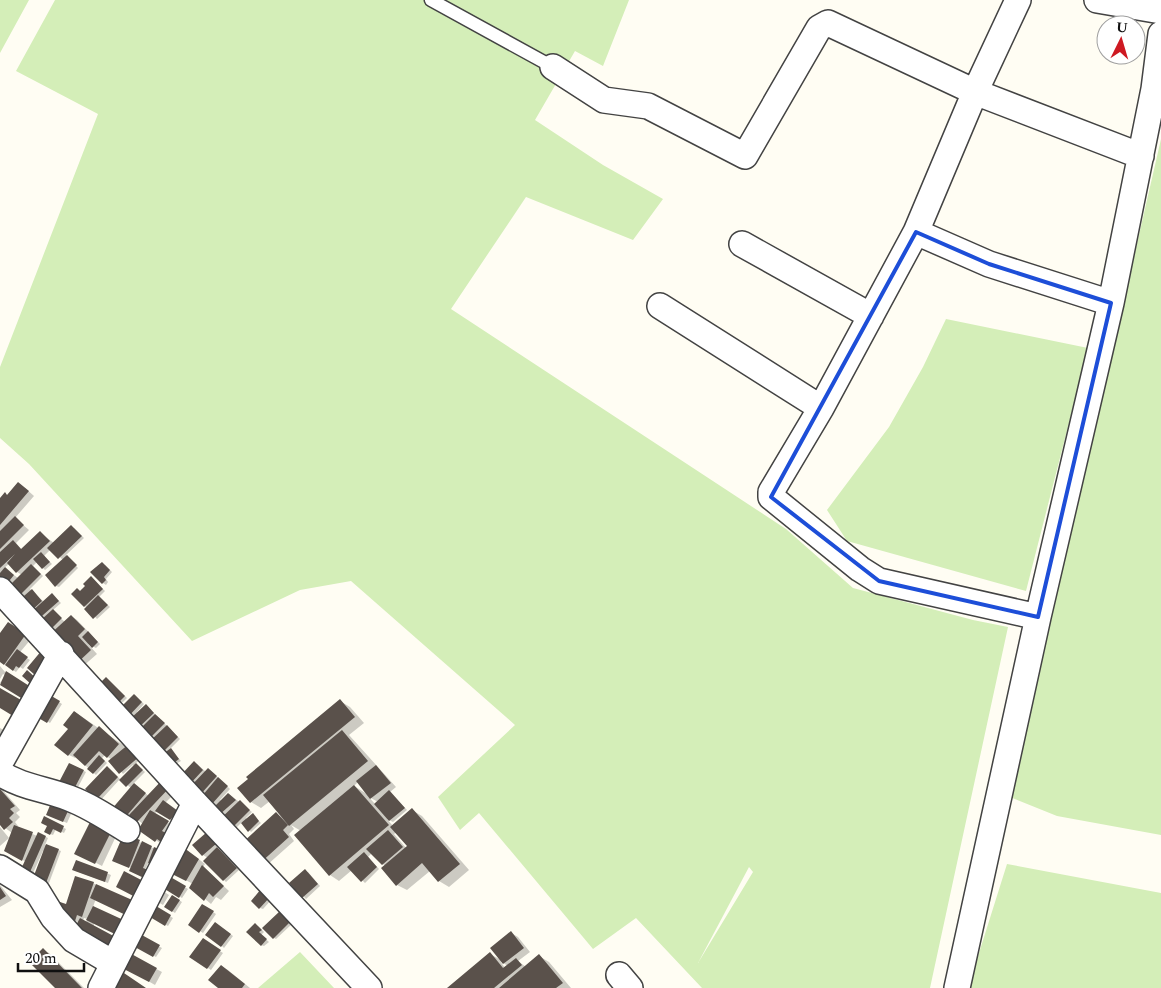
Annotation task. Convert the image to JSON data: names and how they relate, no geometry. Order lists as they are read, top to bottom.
{
  "scale_bar": "20 m",
  "north": "top"
}
